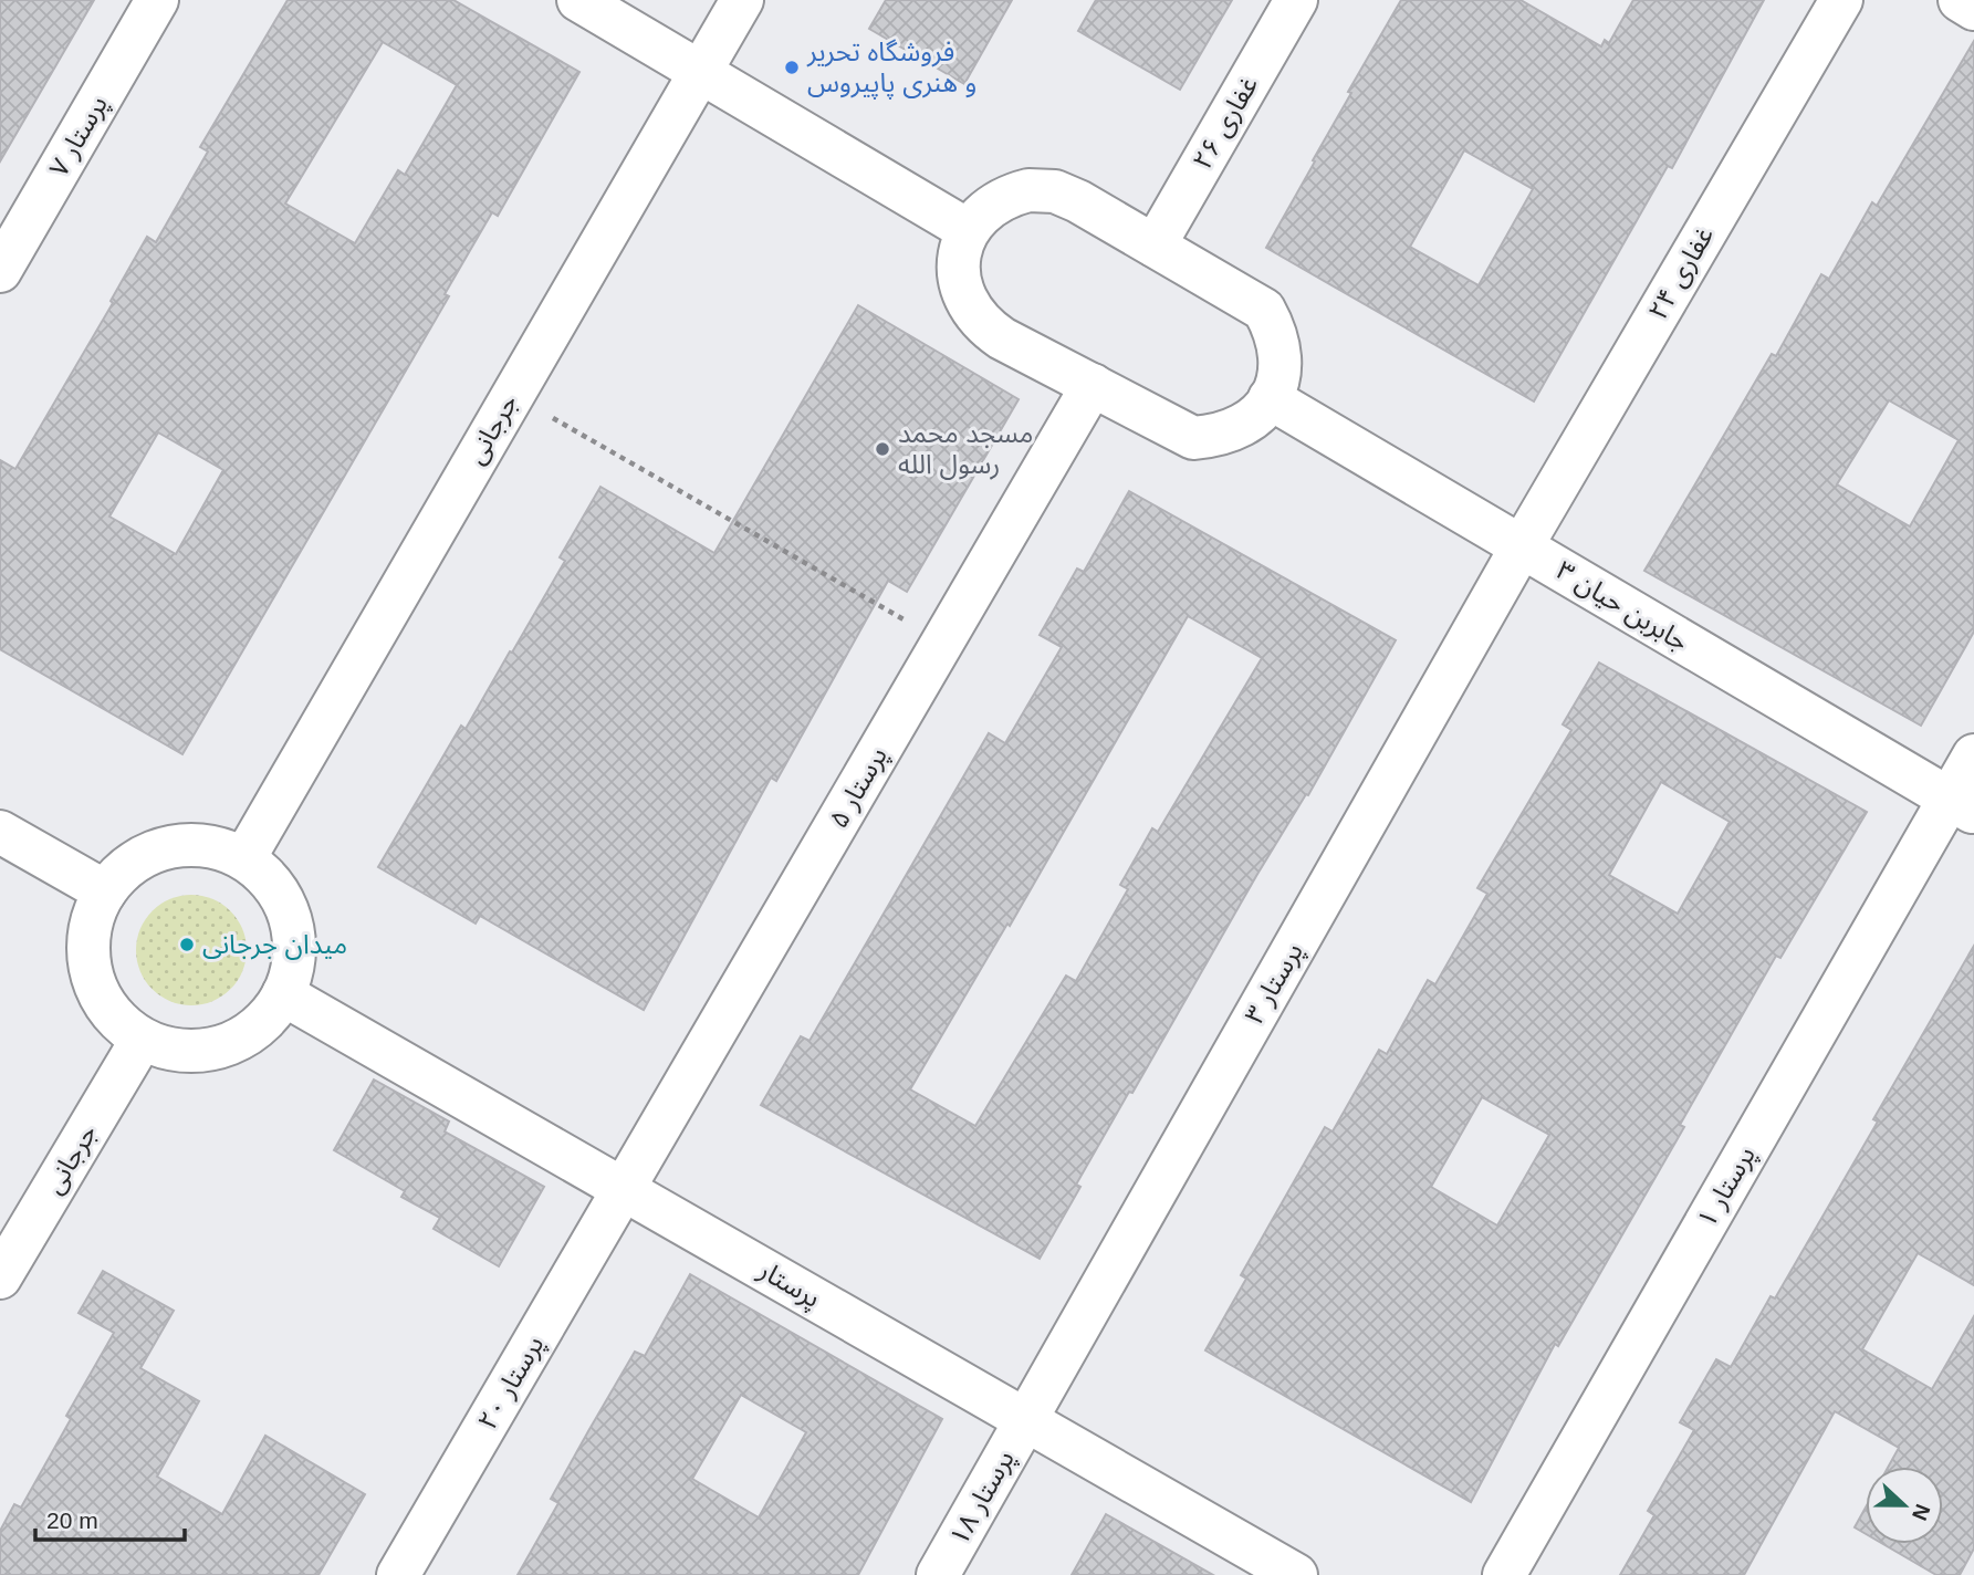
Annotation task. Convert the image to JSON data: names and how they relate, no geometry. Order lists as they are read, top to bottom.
{
  "streets": {
    "street": [
      "غفاری ۲۶",
      "پرستار ۷",
      "غفاری ۲۴",
      "جرجانی",
      "جابربن حیان ۳",
      "پرستار ۵",
      "پرستار ۳",
      "پرستار ۱",
      "پرستار",
      "پرستار ۲۰",
      "پرستار ۱۸"
    ]
  },
  "crossings": [
    ["غفاری ۲۴", "جابربن حیان ۳"],
    ["غفاری ۲۴", "پرستار ۳"],
    ["جرجانی", "پرستار"],
    ["جابربن حیان ۳", "پرستار ۳"],
    ["جابربن حیان ۳", "پرستار ۱"],
    ["پرستار ۵", "پرستار"],
    ["پرستار ۵", "پرستار ۲۰"],
    ["پرستار ۳", "پرستار"],
    ["پرستار ۳", "پرستار ۱۸"],
    ["پرستار", "پرستار ۲۰"],
    ["پرستار", "پرستار ۱۸"]
  ],
  "places": ["فروشگاه تحریر و هنری پاپیروس", "مسجد محمد رسول الله", "میدان جرجانی"],
  "scale_bar": "20 m",
  "north": "right"
}
